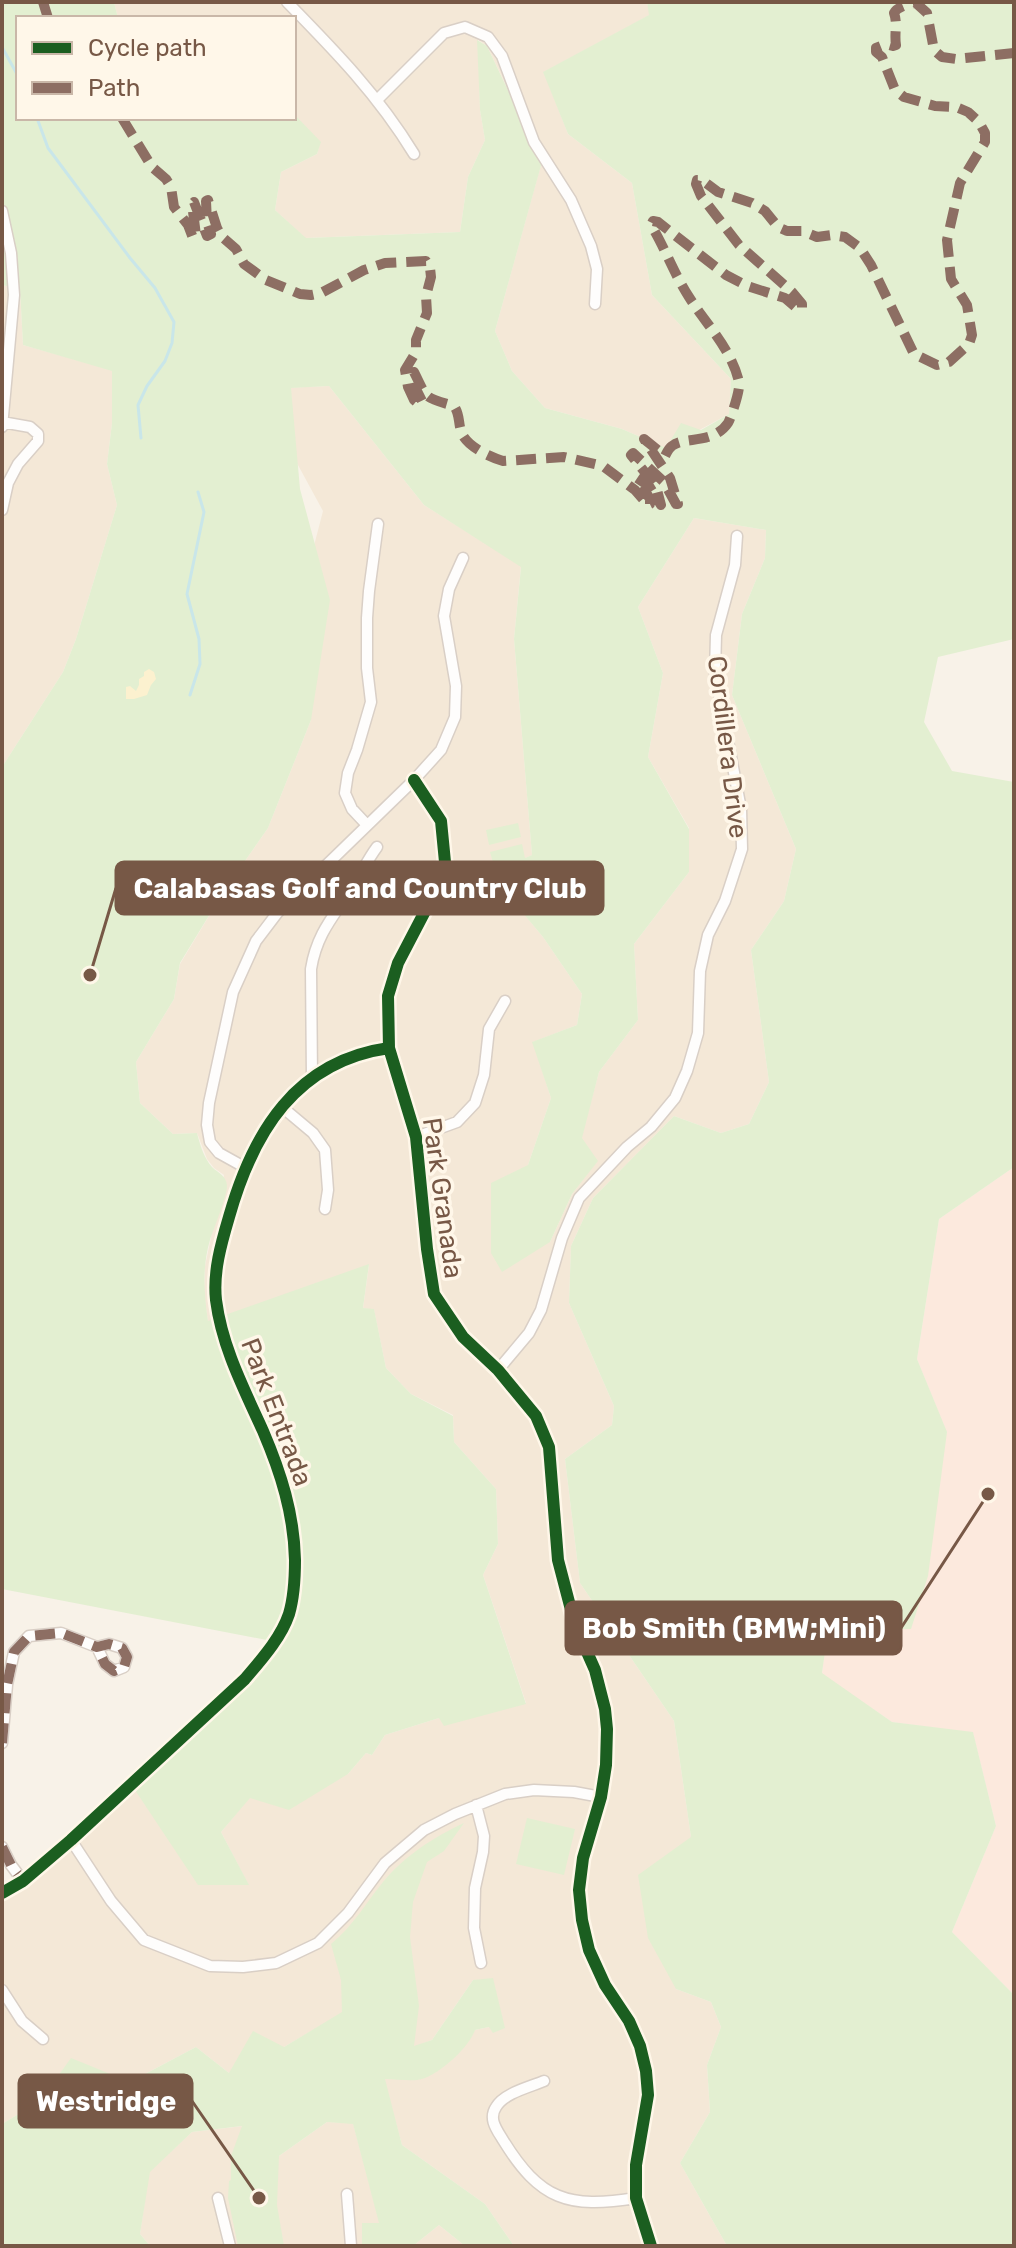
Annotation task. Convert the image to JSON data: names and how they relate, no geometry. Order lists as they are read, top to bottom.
{
  "streets": {
    "street": ["Cordillera Drive", "Park Granada", "Park Entrada"]
  },
  "crossings": [
    ["Cordillera Drive", "Park Granada"],
    ["Park Granada", "Park Entrada"]
  ],
  "places": ["Calabasas Golf and Country Club", "Bob Smith (BMW;Mini)", "Westridge"],
  "legend": ["Cycle path", "Path"]
}
